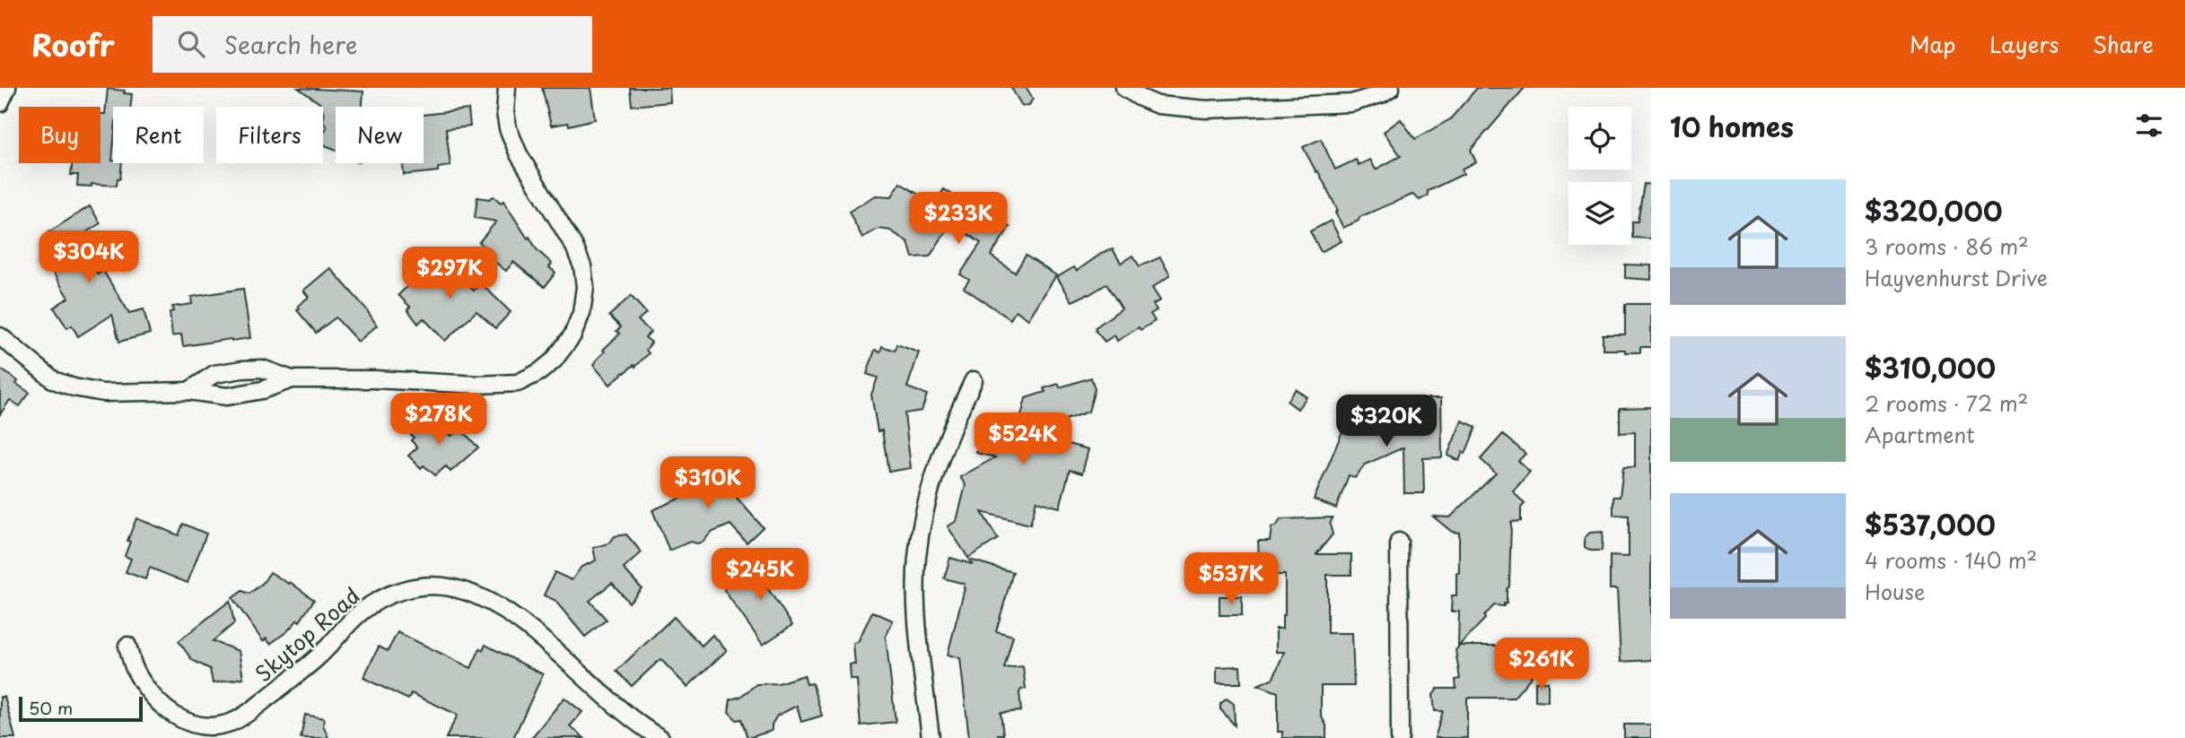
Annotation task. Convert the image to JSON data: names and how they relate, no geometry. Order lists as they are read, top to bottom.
{
  "streets": {
    "street": ["Skytop Road"]
  },
  "scale_bar": "50 m",
  "page": {
    "header": "Roofr",
    "search": "Search here",
    "nav": ["Map", "Layers", "Share"],
    "heading": "10 homes",
    "chip": [
      "Buy",
      "Rent",
      "Filters",
      "New"
    ],
    "list": [
      {
        "name": "$320,000",
        "note": "3 rooms · 86 m² · Hayvenhurst Drive"
      },
      {
        "name": "$310,000",
        "note": "2 rooms · 72 m² · Apartment"
      },
      {
        "name": "$537,000",
        "note": "4 rooms · 140 m² · House"
      }
    ],
    "price": [
      "$233K",
      "$304K",
      "$297K",
      "$278K",
      "$320K",
      "$524K",
      "$310K",
      "$245K",
      "$537K",
      "$261K"
    ],
    "scale": "50 m"
  }
}
